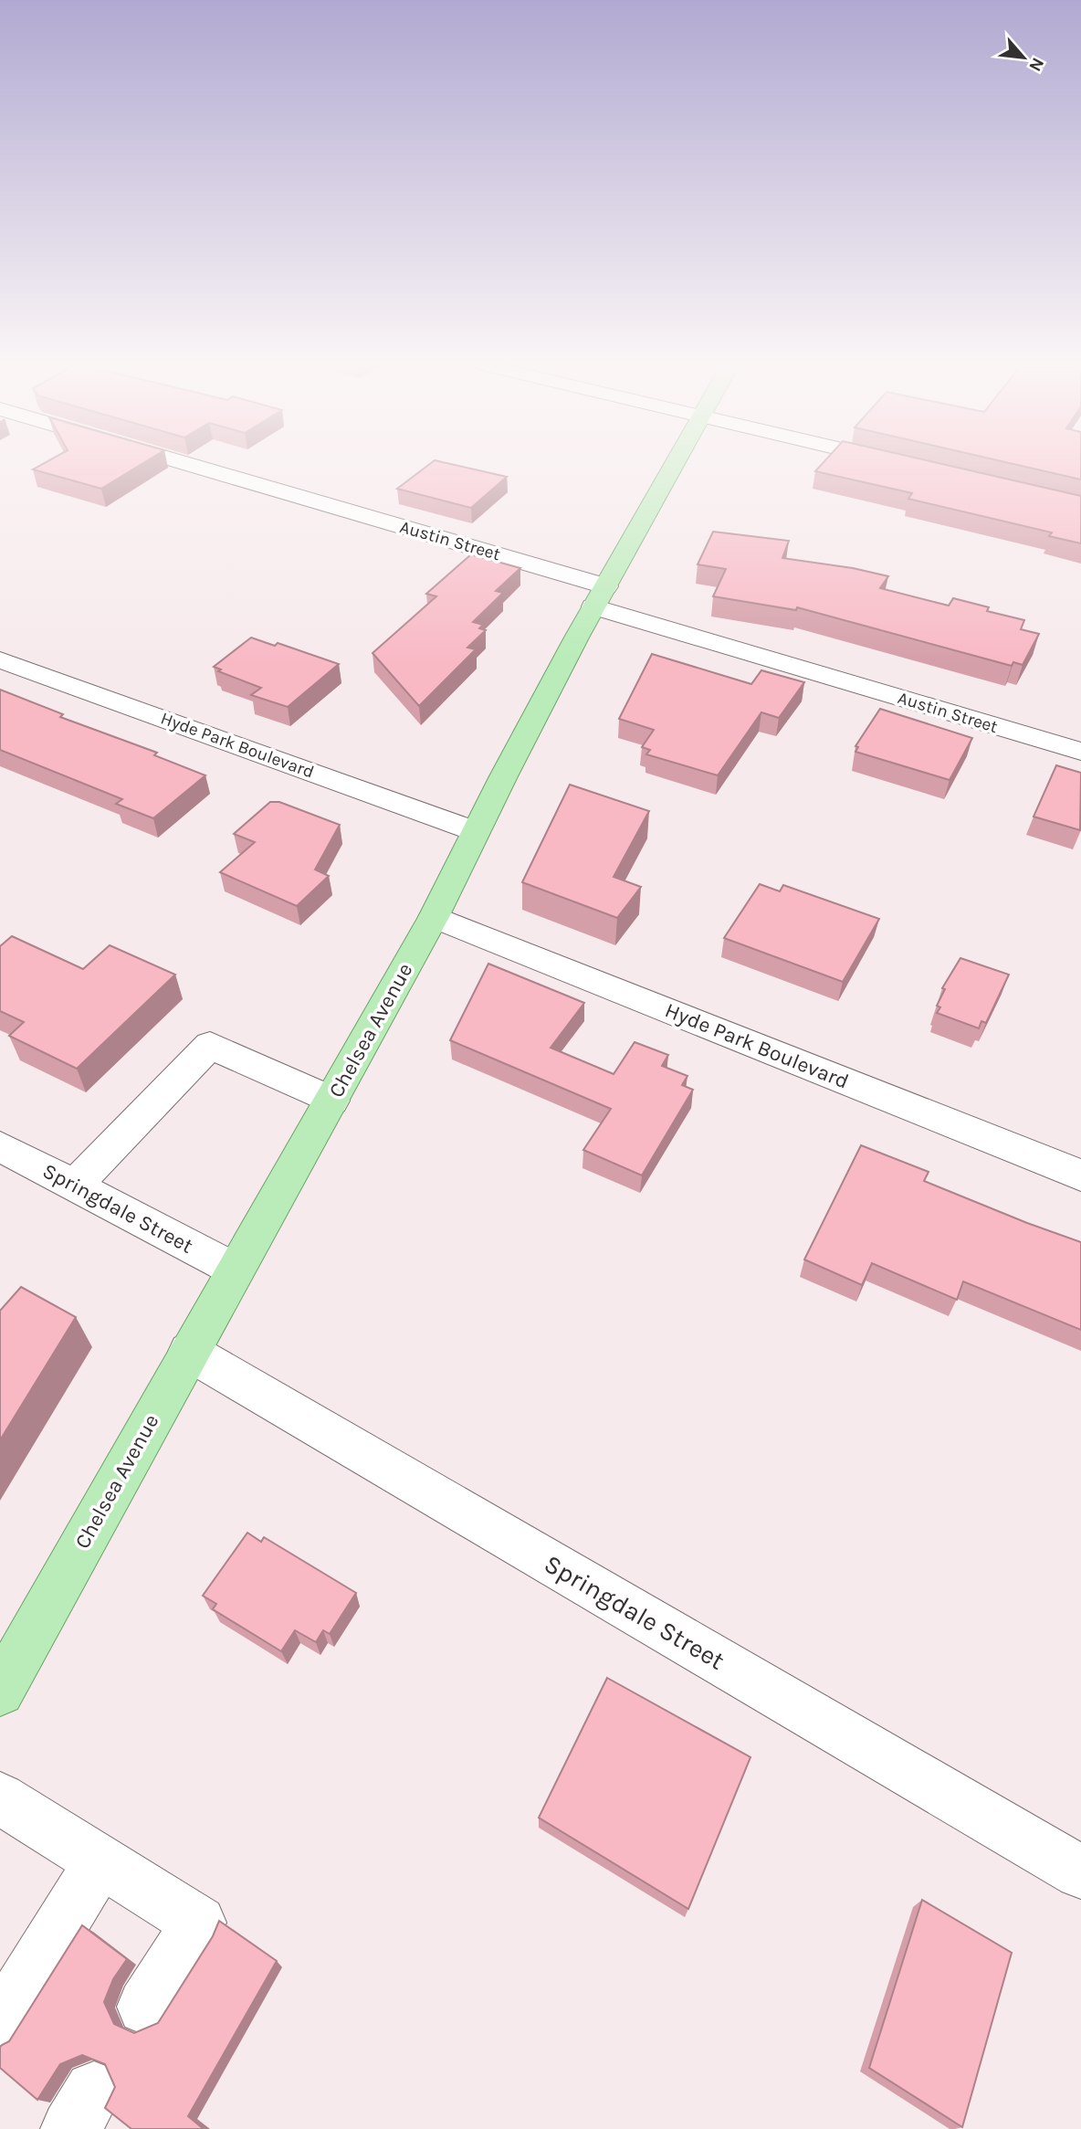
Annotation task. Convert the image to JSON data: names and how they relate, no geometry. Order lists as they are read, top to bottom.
{
  "streets": {
    "main road": ["Chelsea Avenue"],
    "street": ["Austin Street", "Hyde Park Boulevard", "Springdale Street"]
  },
  "crossings": [
    ["Austin Street", "Chelsea Avenue"],
    ["Hyde Park Boulevard", "Chelsea Avenue"],
    ["Chelsea Avenue", "Springdale Street"]
  ],
  "north": "bottom right"
}
